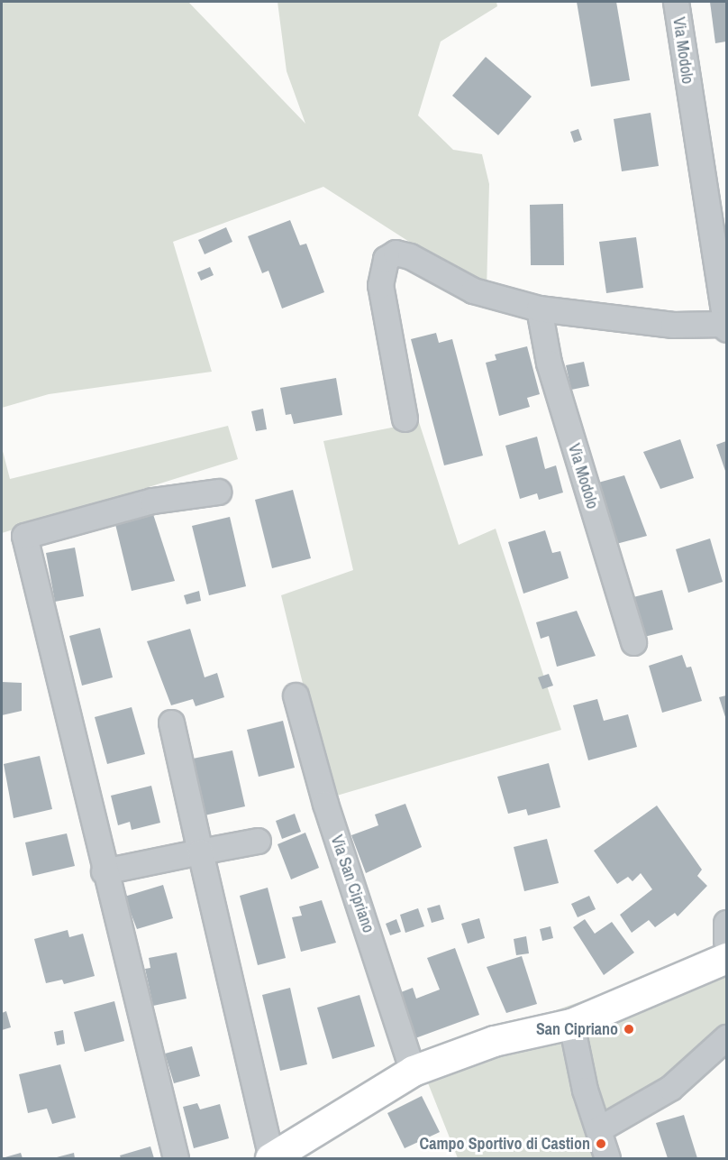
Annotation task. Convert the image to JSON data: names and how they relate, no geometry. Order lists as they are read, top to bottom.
{
  "streets": {
    "street": ["Via Modolo", "Via San Cipriano"]
  },
  "places": ["San Cipriano", "Campo Sportivo di Castion"]
}
